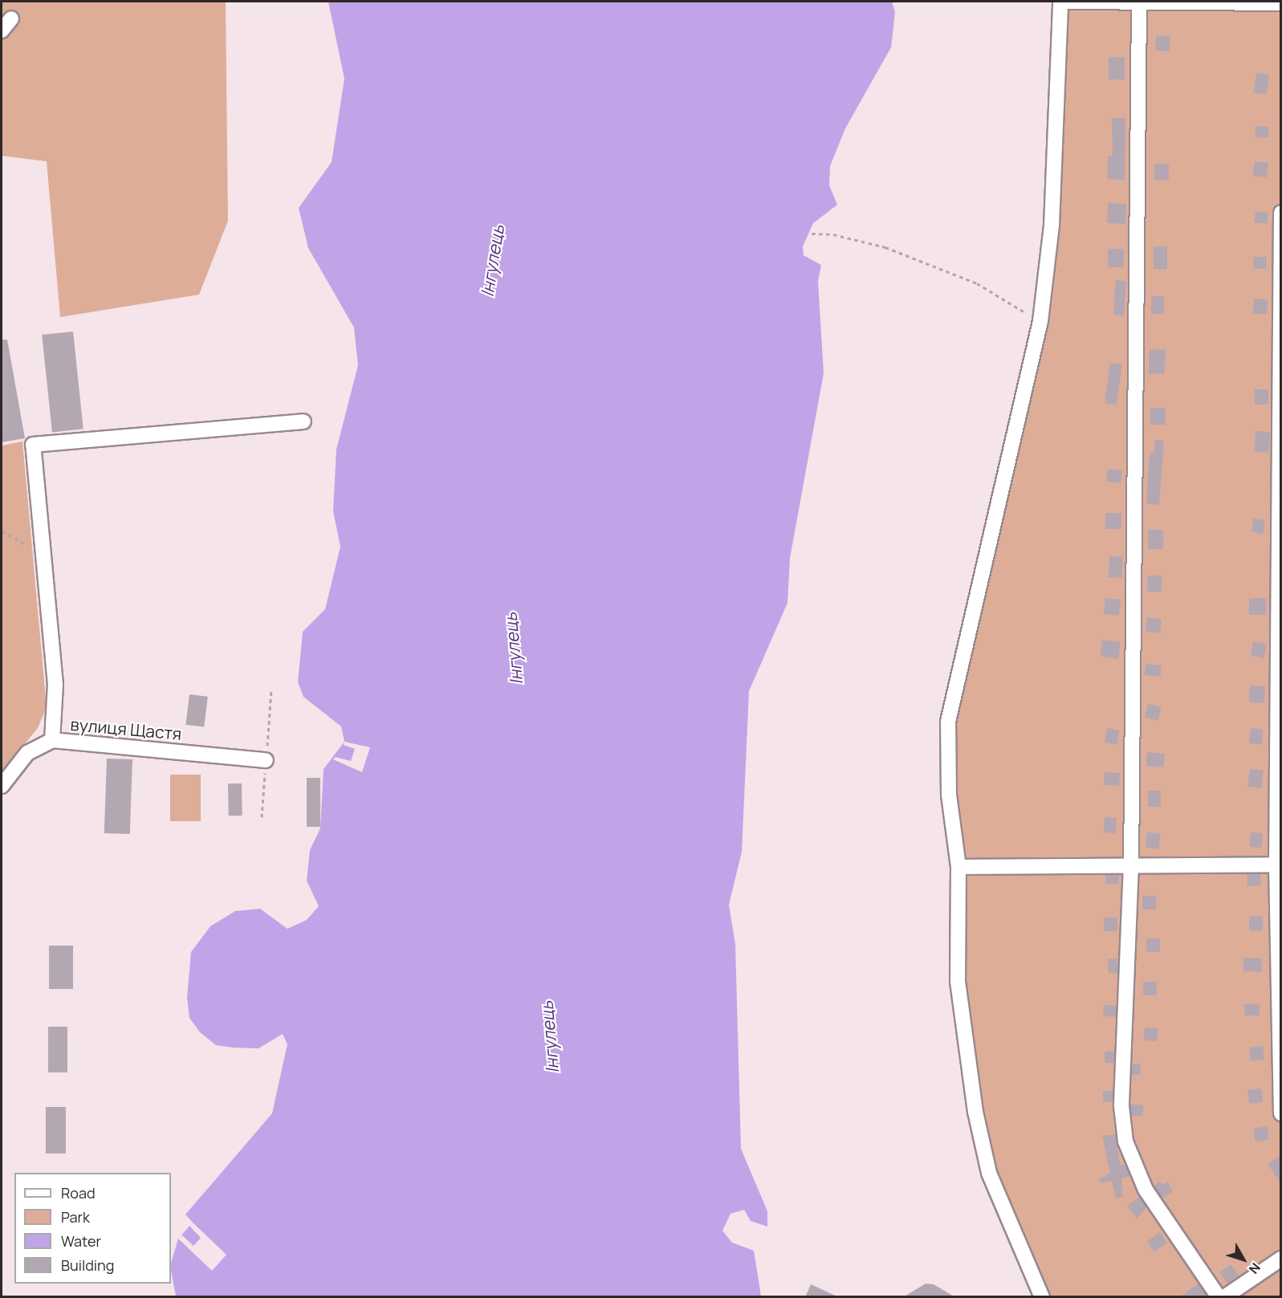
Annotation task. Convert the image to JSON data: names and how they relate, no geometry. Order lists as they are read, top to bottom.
{
  "streets": {
    "street": ["вулиця Щастя"]
  },
  "water": ["Інгулець"],
  "legend": [
    "Road",
    "Park",
    "Water",
    "Building"
  ],
  "north": "bottom right"
}
